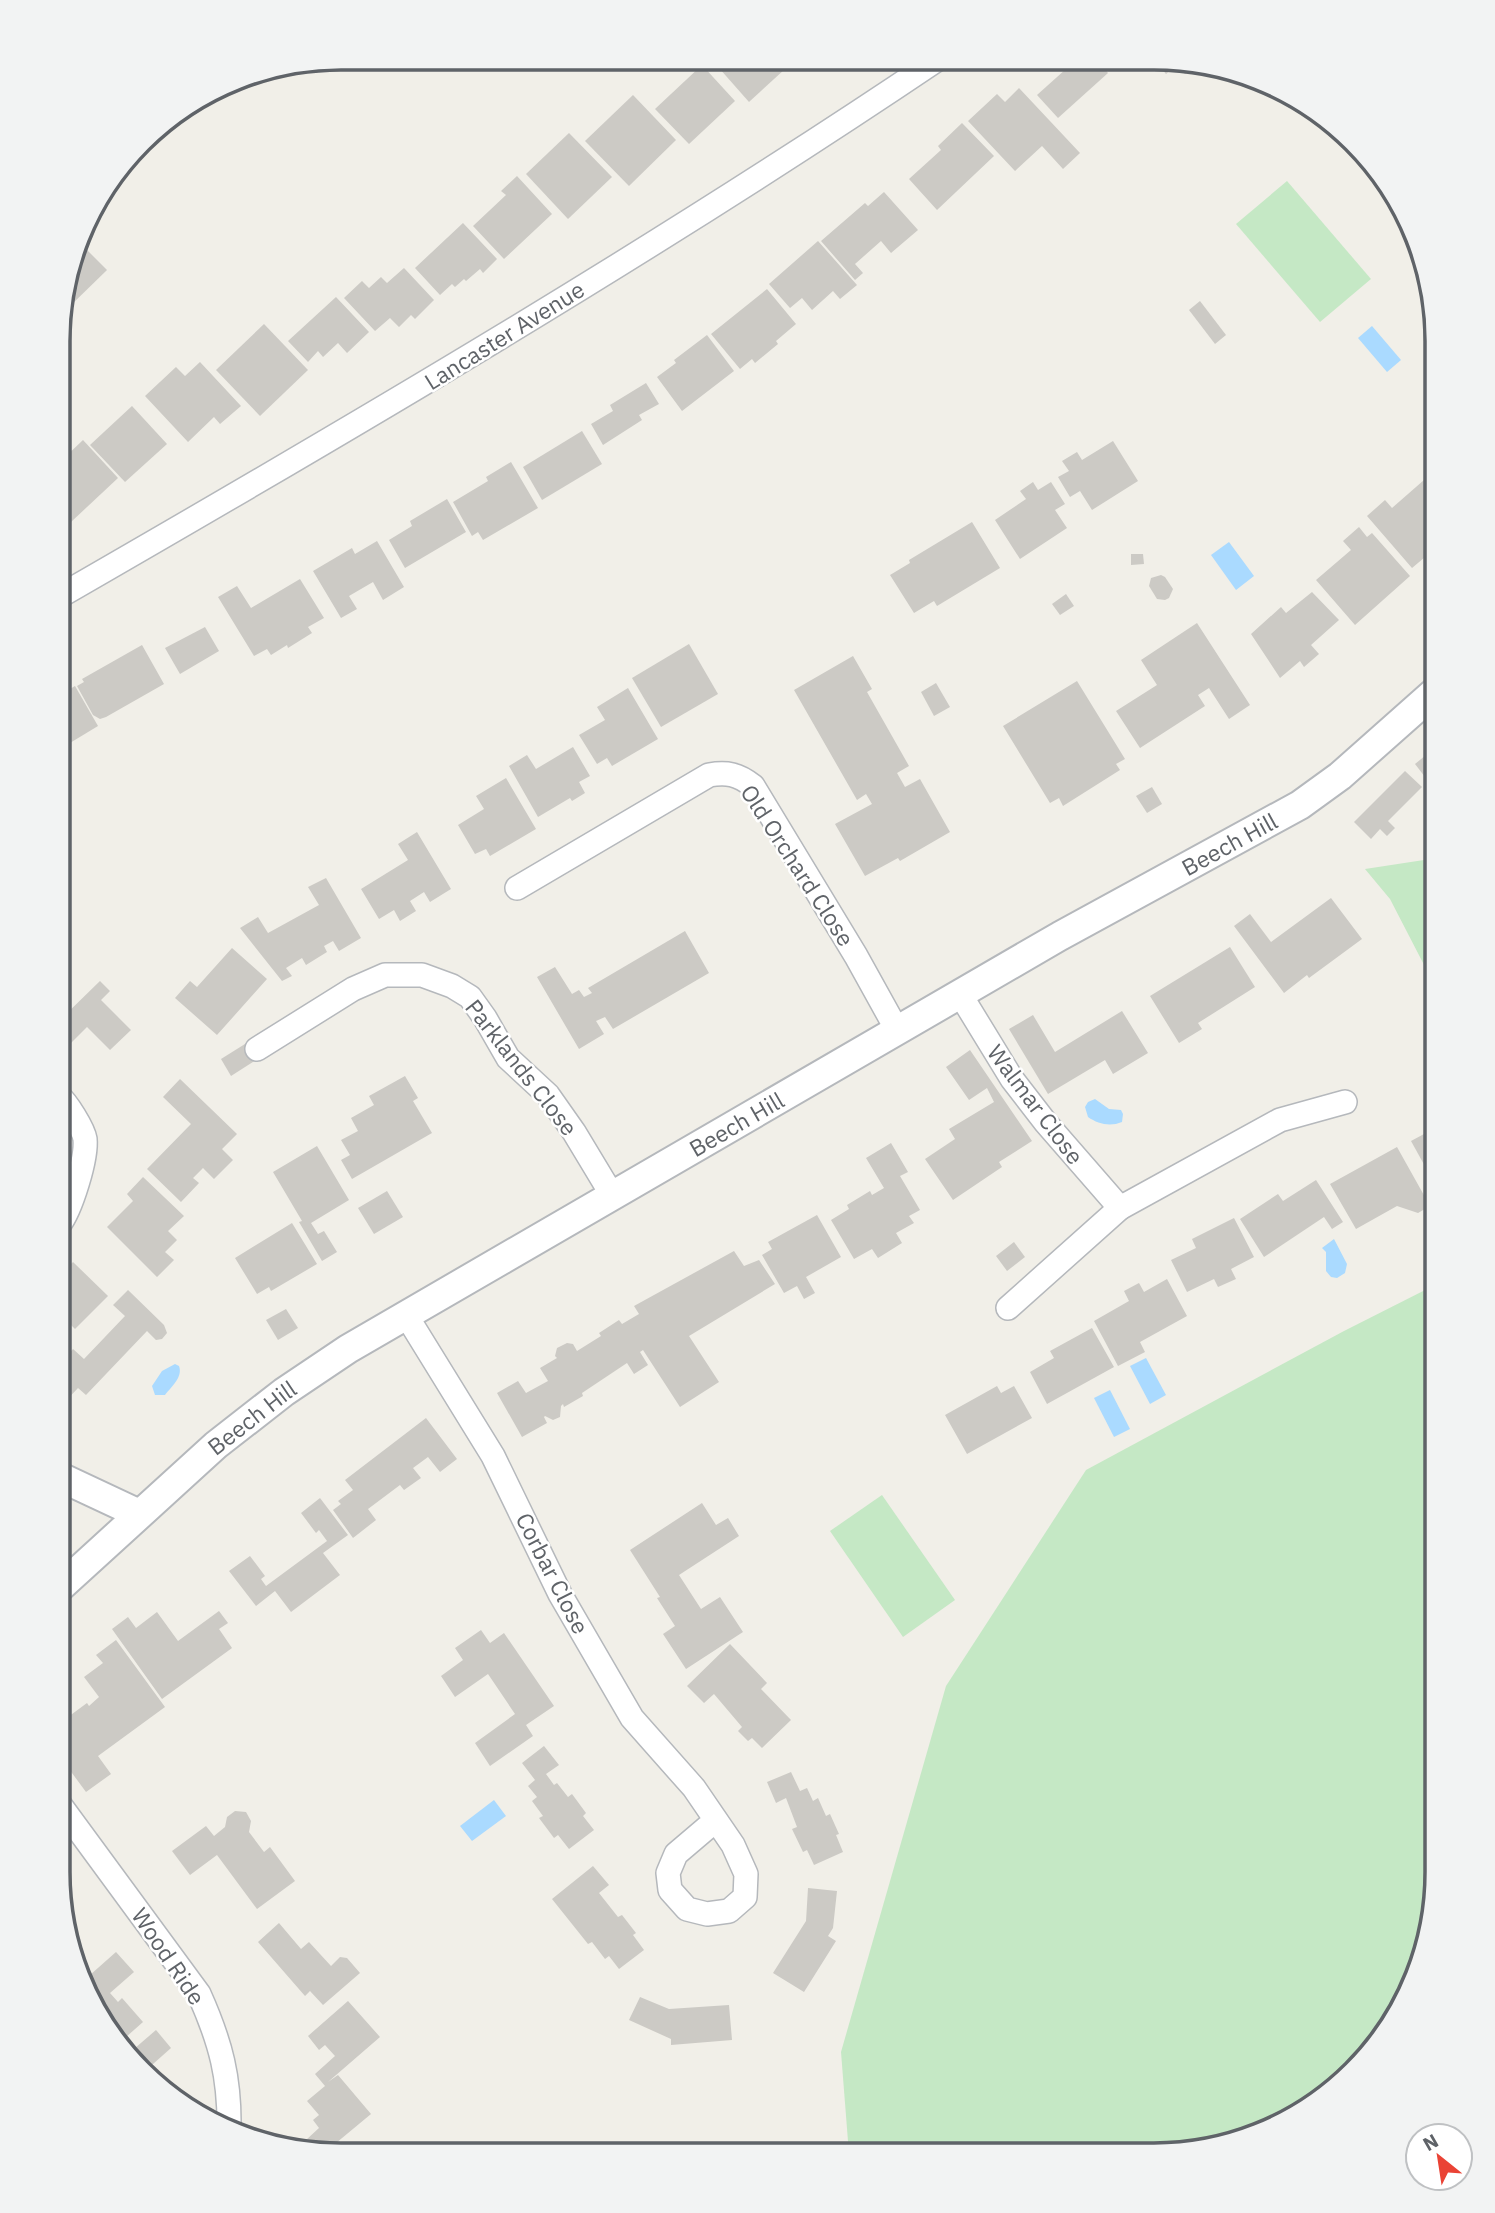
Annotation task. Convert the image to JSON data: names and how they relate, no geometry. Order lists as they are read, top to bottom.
{
  "streets": {
    "street": [
      "Lancaster Avenue",
      "Beech Hill",
      "Old Orchard Close",
      "Parklands Close",
      "Walmar Close",
      "Corbar Close",
      "Wood Ride"
    ]
  },
  "crossings": [
    ["Beech Hill", "Old Orchard Close"],
    ["Beech Hill", "Parklands Close"],
    ["Beech Hill", "Walmar Close"],
    ["Beech Hill", "Corbar Close"]
  ],
  "north": "top left"
}
